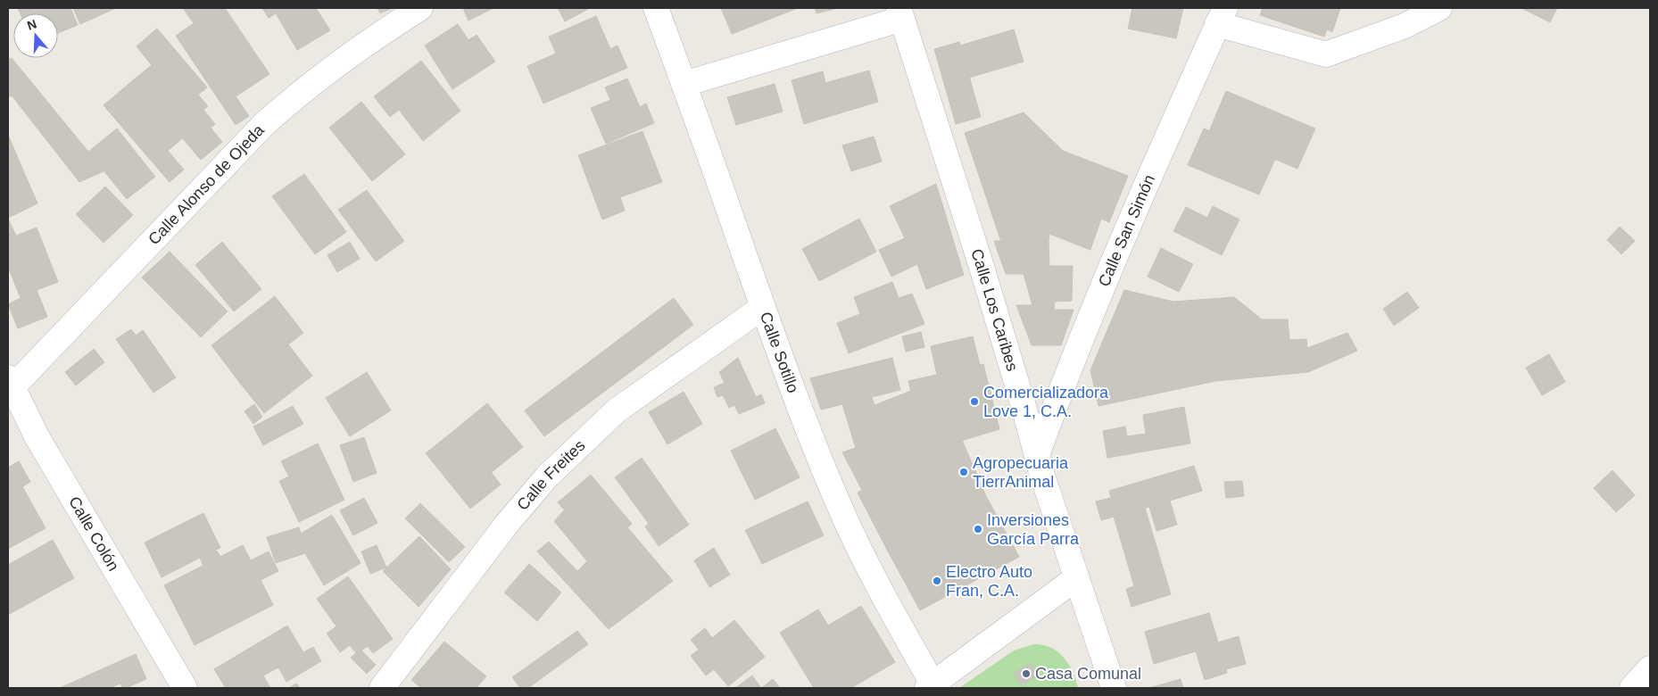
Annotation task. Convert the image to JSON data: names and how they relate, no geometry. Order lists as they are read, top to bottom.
{
  "streets": {
    "street": [
      "Calle Alonso de Ojeda",
      "Calle San Simón",
      "Calle Los Caribes",
      "Calle Sotillo",
      "Calle Freites",
      "Calle Colón"
    ]
  },
  "crossings": [
    ["Calle Alonso de Ojeda", "Calle Colón"],
    ["Calle San Simón", "Calle Los Caribes"],
    ["Calle Sotillo", "Calle Freites"]
  ],
  "places": [
    "Comercializadora Love 1, C.A.",
    "Agropecuaria TierrAnimal",
    "Inversiones García Parra",
    "Electro Auto Fran, C.A.",
    "Casa Comunal"
  ],
  "north": "top"
}
